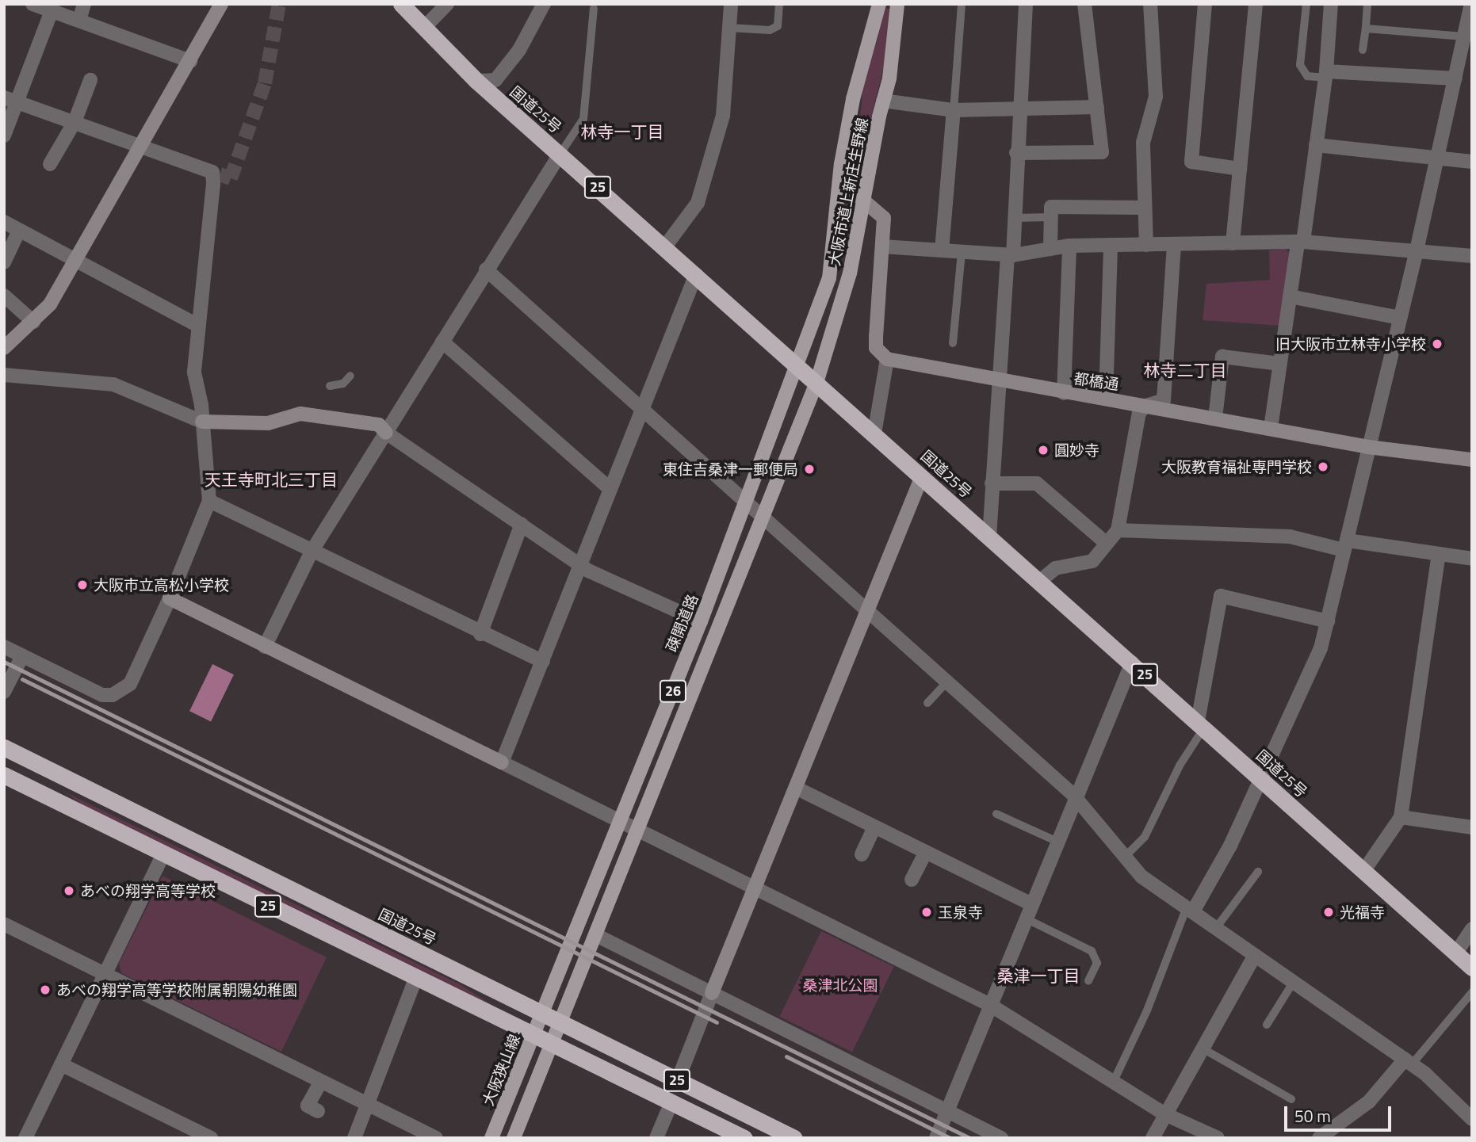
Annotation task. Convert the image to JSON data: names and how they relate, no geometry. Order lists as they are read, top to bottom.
{
  "streets": {
    "highway": ["国道25号", "25"],
    "main road": [
      "大阪市道上新庄生野線",
      "疎開道路",
      "26",
      "大阪狭山線"
    ],
    "street": ["都橋通"]
  },
  "crossings": [
    ["国道25号", "大阪市道上新庄生野線"],
    ["国道25号", "疎開道路"],
    ["国道25号", "26"],
    ["国道25号", "大阪狭山線"],
    ["25", "26"],
    ["25", "大阪狭山線"],
    ["大阪市道上新庄生野線", "疎開道路"],
    ["大阪市道上新庄生野線", "26"],
    ["疎開道路", "大阪狭山線"]
  ],
  "districts": [
    "林寺一丁目",
    "林寺二丁目",
    "天王寺町北三丁目",
    "桑津一丁目"
  ],
  "parks": ["桑津北公園"],
  "places": [
    "旧大阪市立林寺小学校",
    "圓妙寺",
    "大阪教育福祉専門学校",
    "東住吉桑津一郵便局",
    "大阪市立高松小学校",
    "あべの翔学高等学校",
    "玉泉寺",
    "光福寺",
    "あべの翔学高等学校附属朝陽幼稚園"
  ],
  "scale_bar": "50 m"
}
